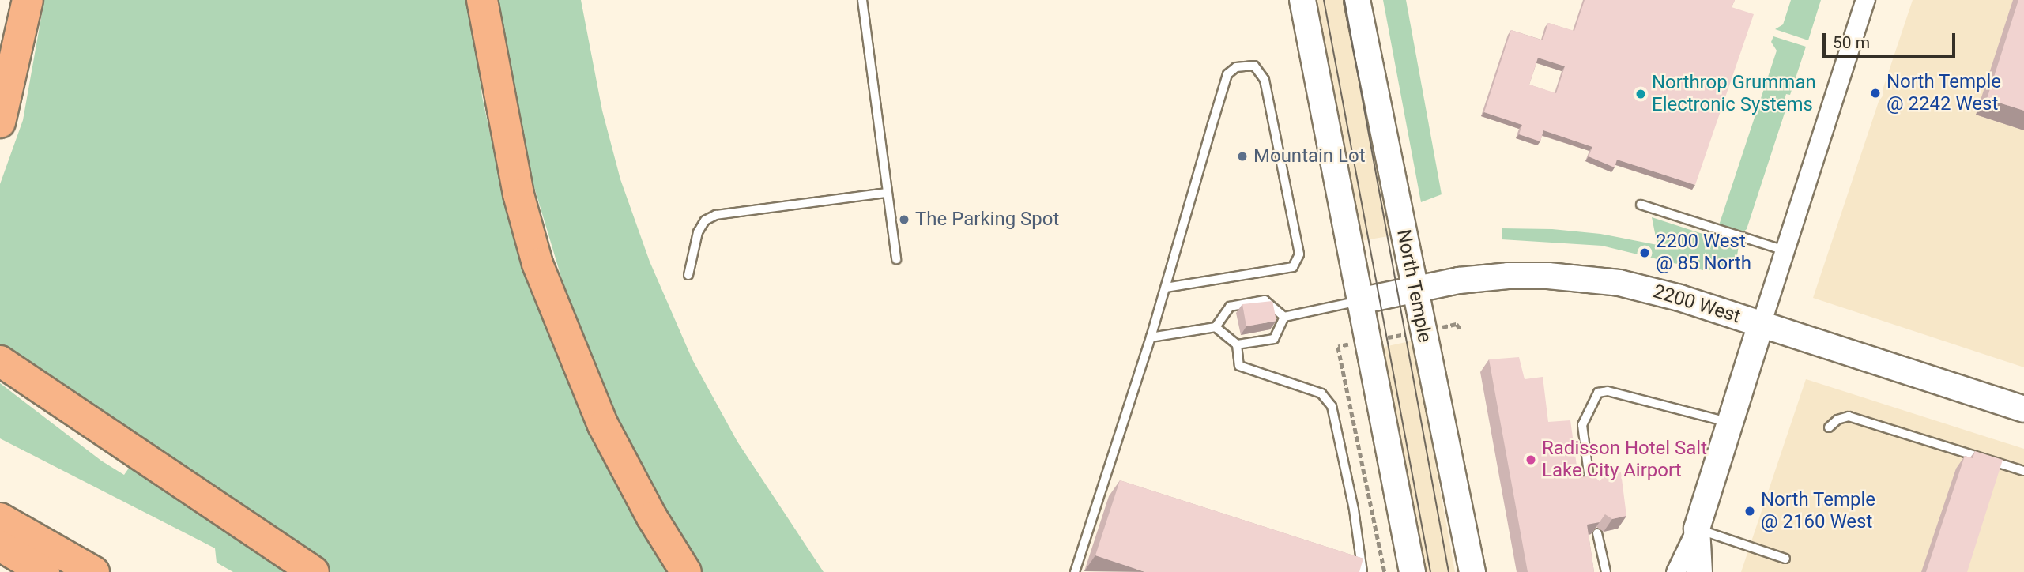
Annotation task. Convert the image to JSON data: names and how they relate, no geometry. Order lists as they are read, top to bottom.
{
  "streets": {
    "main road": ["North Temple", "2200 West"]
  },
  "crossings": [
    ["North Temple", "2200 West"]
  ],
  "places": [
    "North Temple @ 2242 West",
    "Northrop Grumman Electronic Systems",
    "Mountain Lot",
    "The Parking Spot",
    "2200 West @ 85 North",
    "Radisson Hotel Salt Lake City Airport",
    "North Temple @ 2160 West"
  ],
  "scale_bar": "50 m"
}
